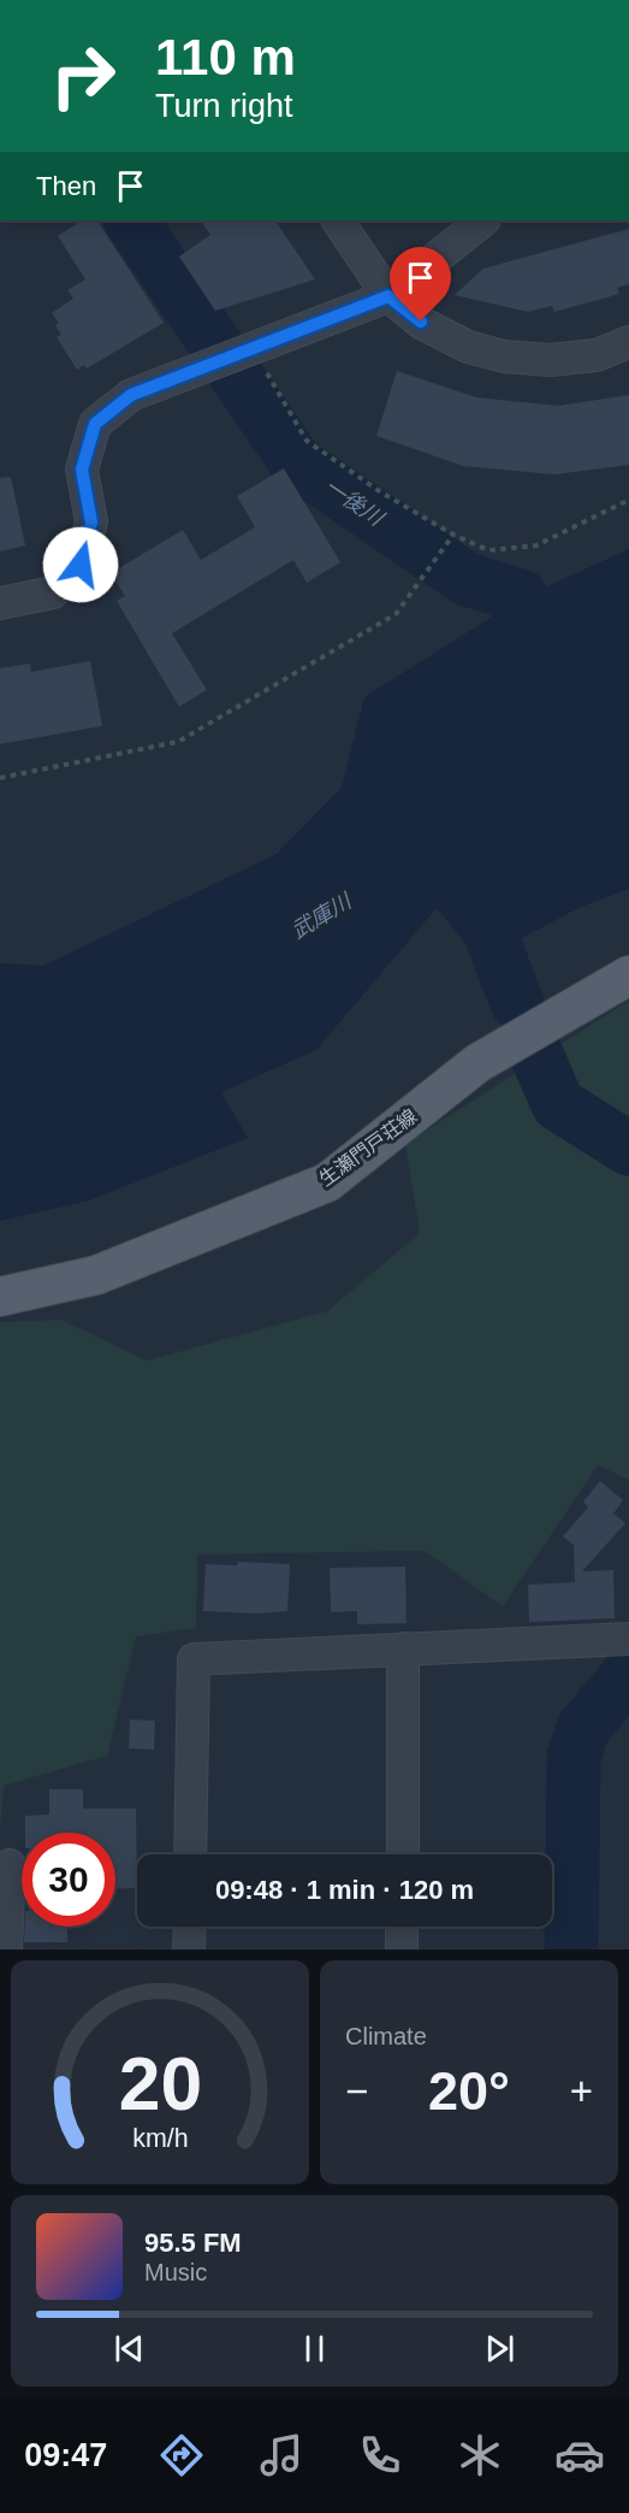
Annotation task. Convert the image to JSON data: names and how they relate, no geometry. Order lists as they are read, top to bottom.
{
  "streets": {
    "main road": ["生瀬門戸荘線"]
  },
  "water": ["一後川", "武庫川"],
  "page": {
    "turn": ["110 m", "Turn right"],
    "then": "Then",
    "limit": "30",
    "trip": "09:48 · 1 min · 120 m",
    "tile": "Climate",
    "heat": ["−", "20°", "+"],
    "song": ["95.5 FM", "Music"],
    "tabs": "09:47",
    "gauge": ["20", "km/h"]
  }
}
